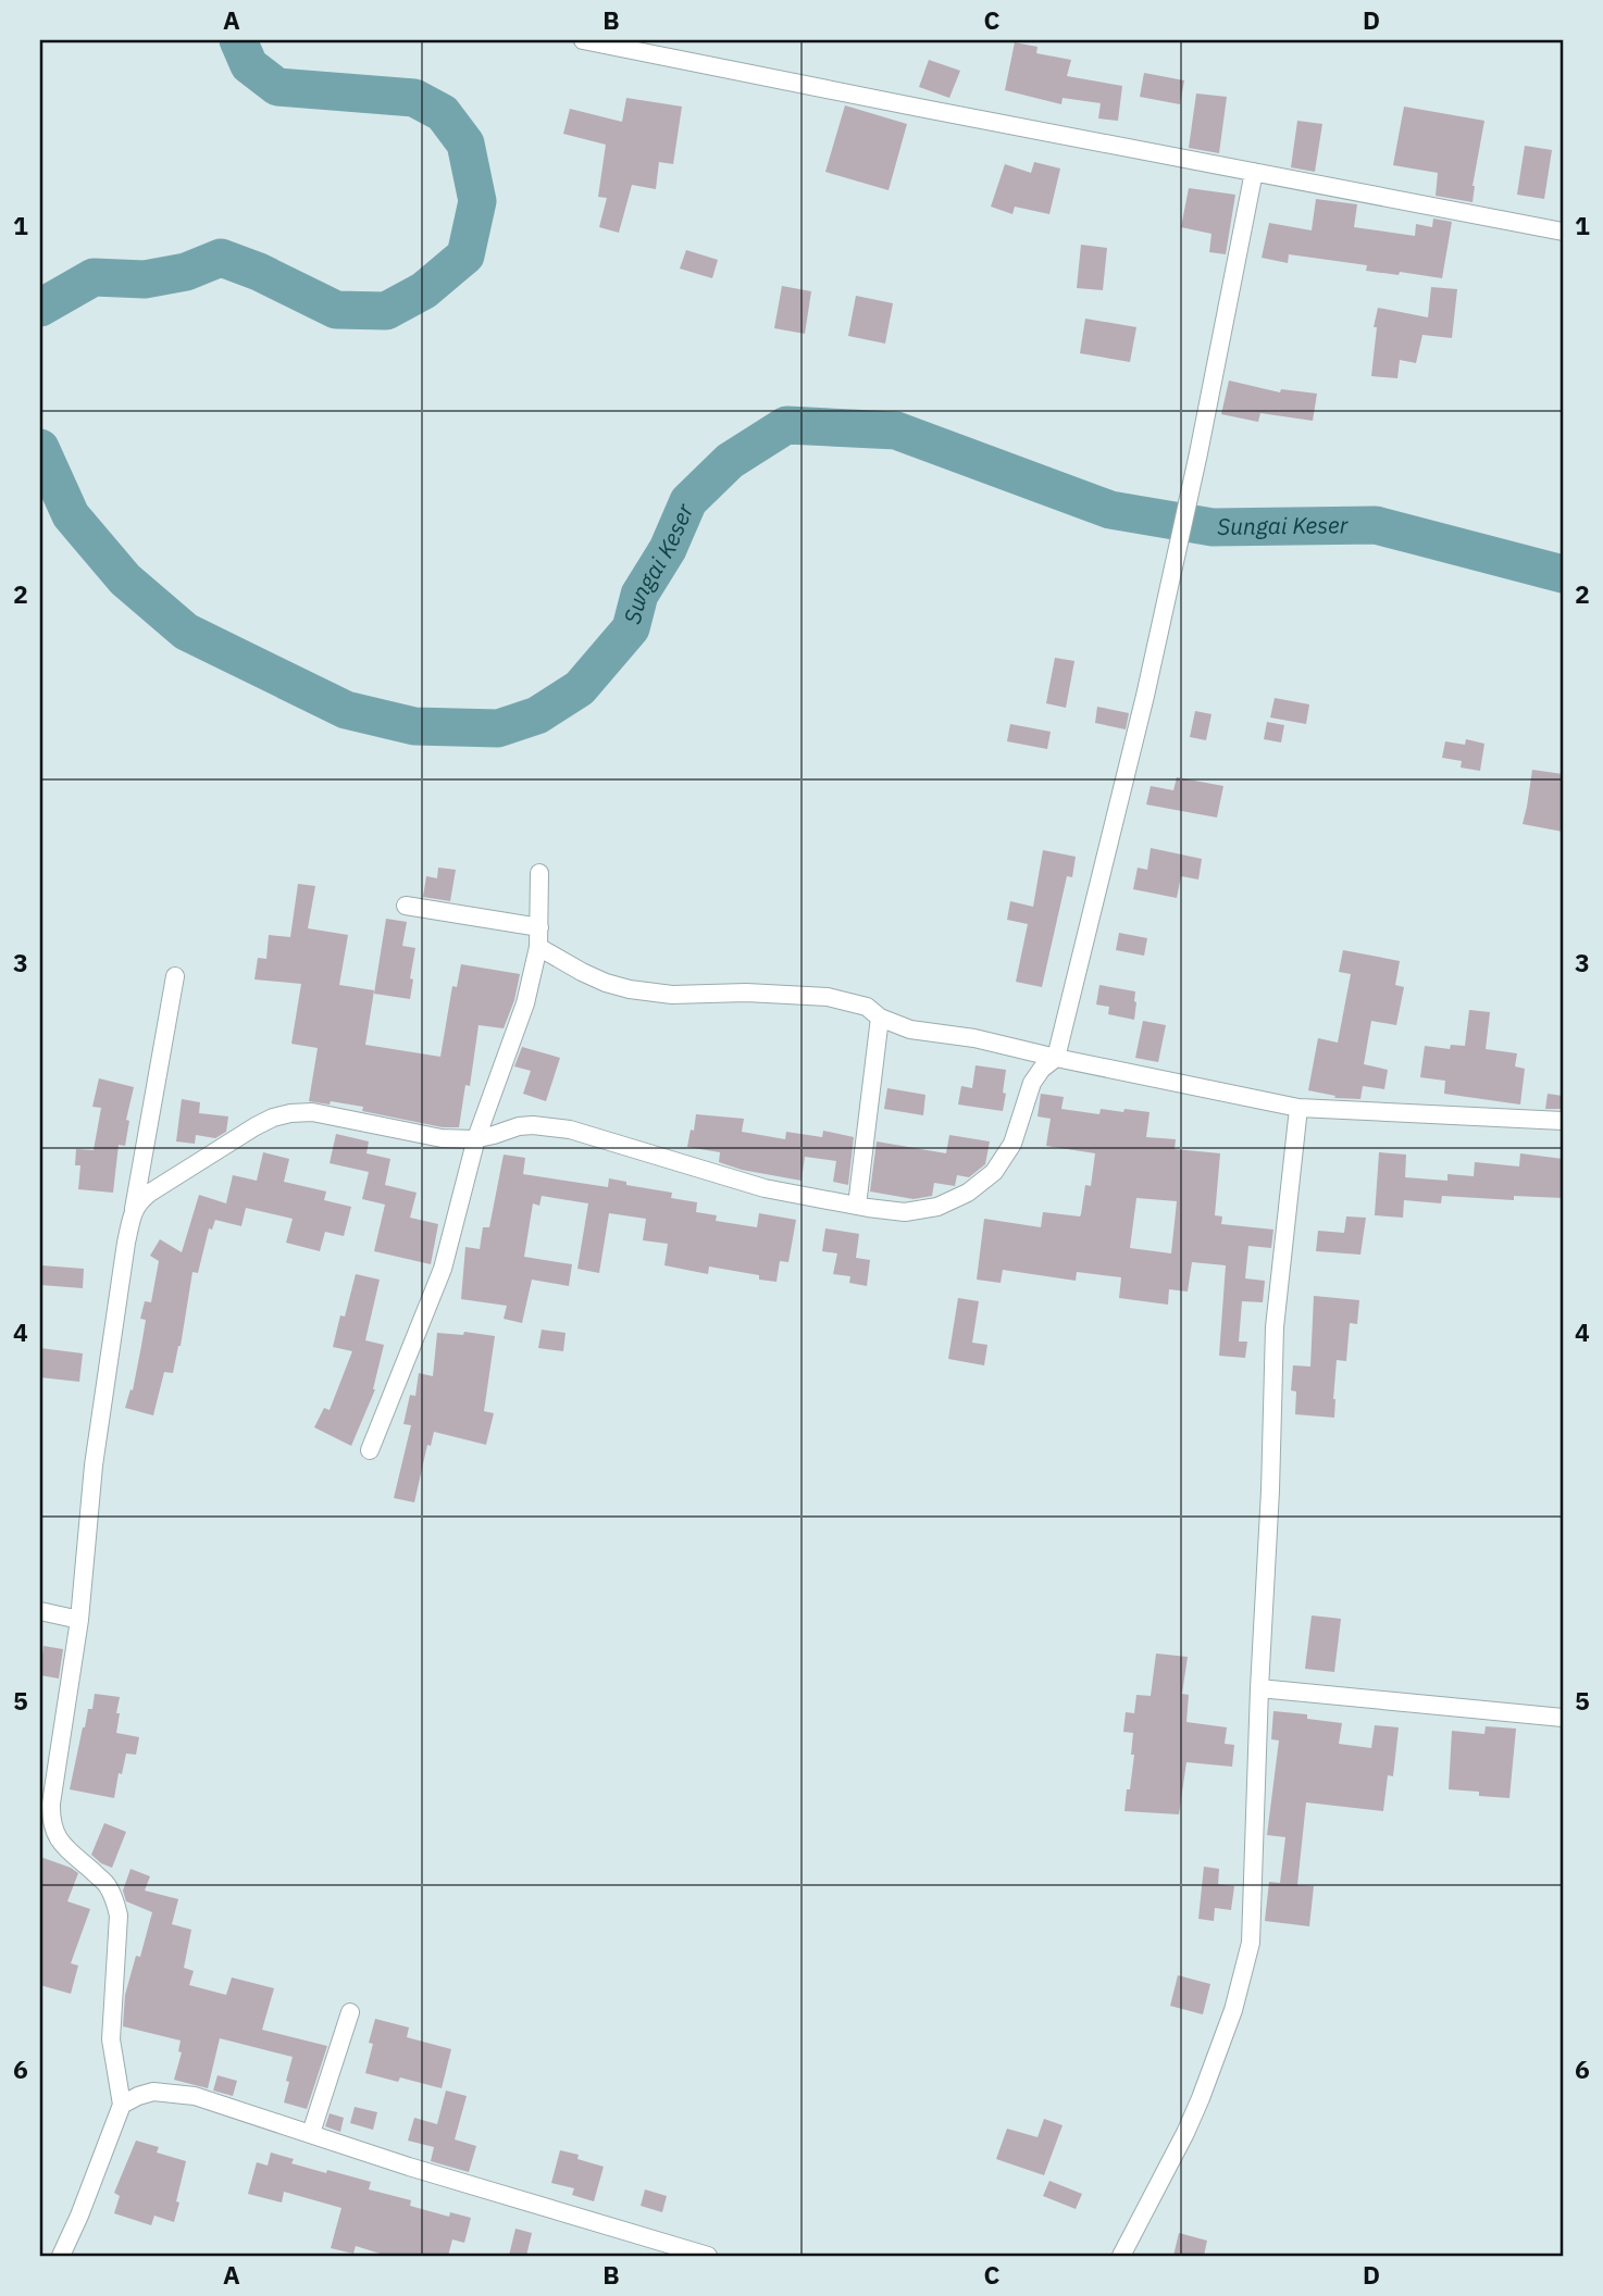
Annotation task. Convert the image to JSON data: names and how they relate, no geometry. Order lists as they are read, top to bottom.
{
  "water": ["Sungai Keser"],
  "grid": {
    "columns": [
      "A",
      "B",
      "C",
      "D"
    ],
    "rows": [
      "1",
      "2",
      "3",
      "4",
      "5",
      "6"
    ]
  }
}
